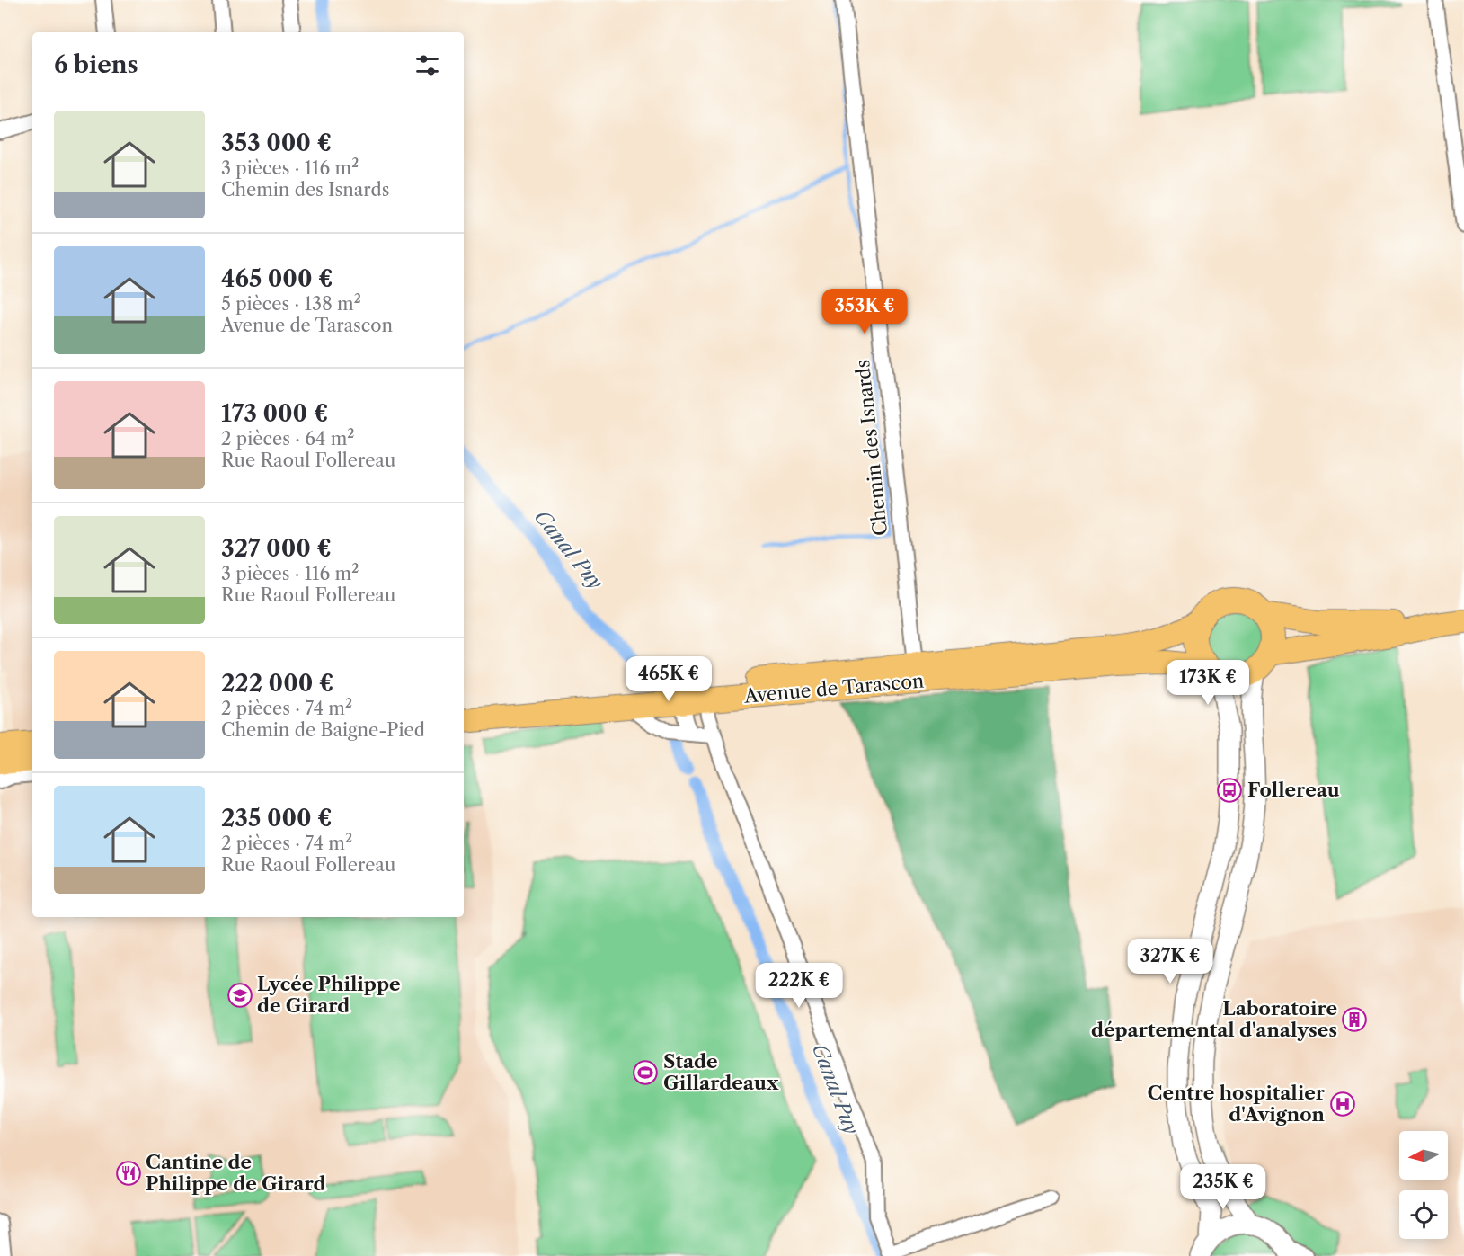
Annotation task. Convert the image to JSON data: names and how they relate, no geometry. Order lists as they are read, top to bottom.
{
  "streets": {
    "main road": ["Avenue de Tarascon"],
    "street": ["Chemin des Isnards"]
  },
  "crossings": [
    ["Chemin des Isnards", "Avenue de Tarascon"]
  ],
  "water": ["Canal Puy"],
  "places": {
    "bus stop": ["Follereau"],
    "school or university": ["Lycée Philippe de Girard"],
    "building": ["Laboratoire départemental d'analyses"],
    "sports": ["Stade Gillardeaux"],
    "hospital": ["Centre hospitalier d'Avignon"],
    "restaurant": ["Cantine de Philippe de Girard"]
  },
  "north": "left",
  "page": {
    "heading": "6 biens",
    "list": [
      {
        "name": "353 000 €",
        "note": "3 pièces · 116 m² · Chemin des Isnards"
      },
      {
        "name": "465 000 €",
        "note": "5 pièces · 138 m² · Avenue de Tarascon"
      },
      {
        "name": "173 000 €",
        "note": "2 pièces · 64 m² · Rue Raoul Follereau"
      },
      {
        "name": "327 000 €",
        "note": "3 pièces · 116 m² · Rue Raoul Follereau"
      },
      {
        "name": "222 000 €",
        "note": "2 pièces · 74 m² · Chemin de Baigne-Pied"
      },
      {
        "name": "235 000 €",
        "note": "2 pièces · 74 m² · Rue Raoul Follereau"
      }
    ],
    "price": [
      "353K €",
      "465K €",
      "173K €",
      "327K €",
      "222K €",
      "235K €"
    ]
  }
}
